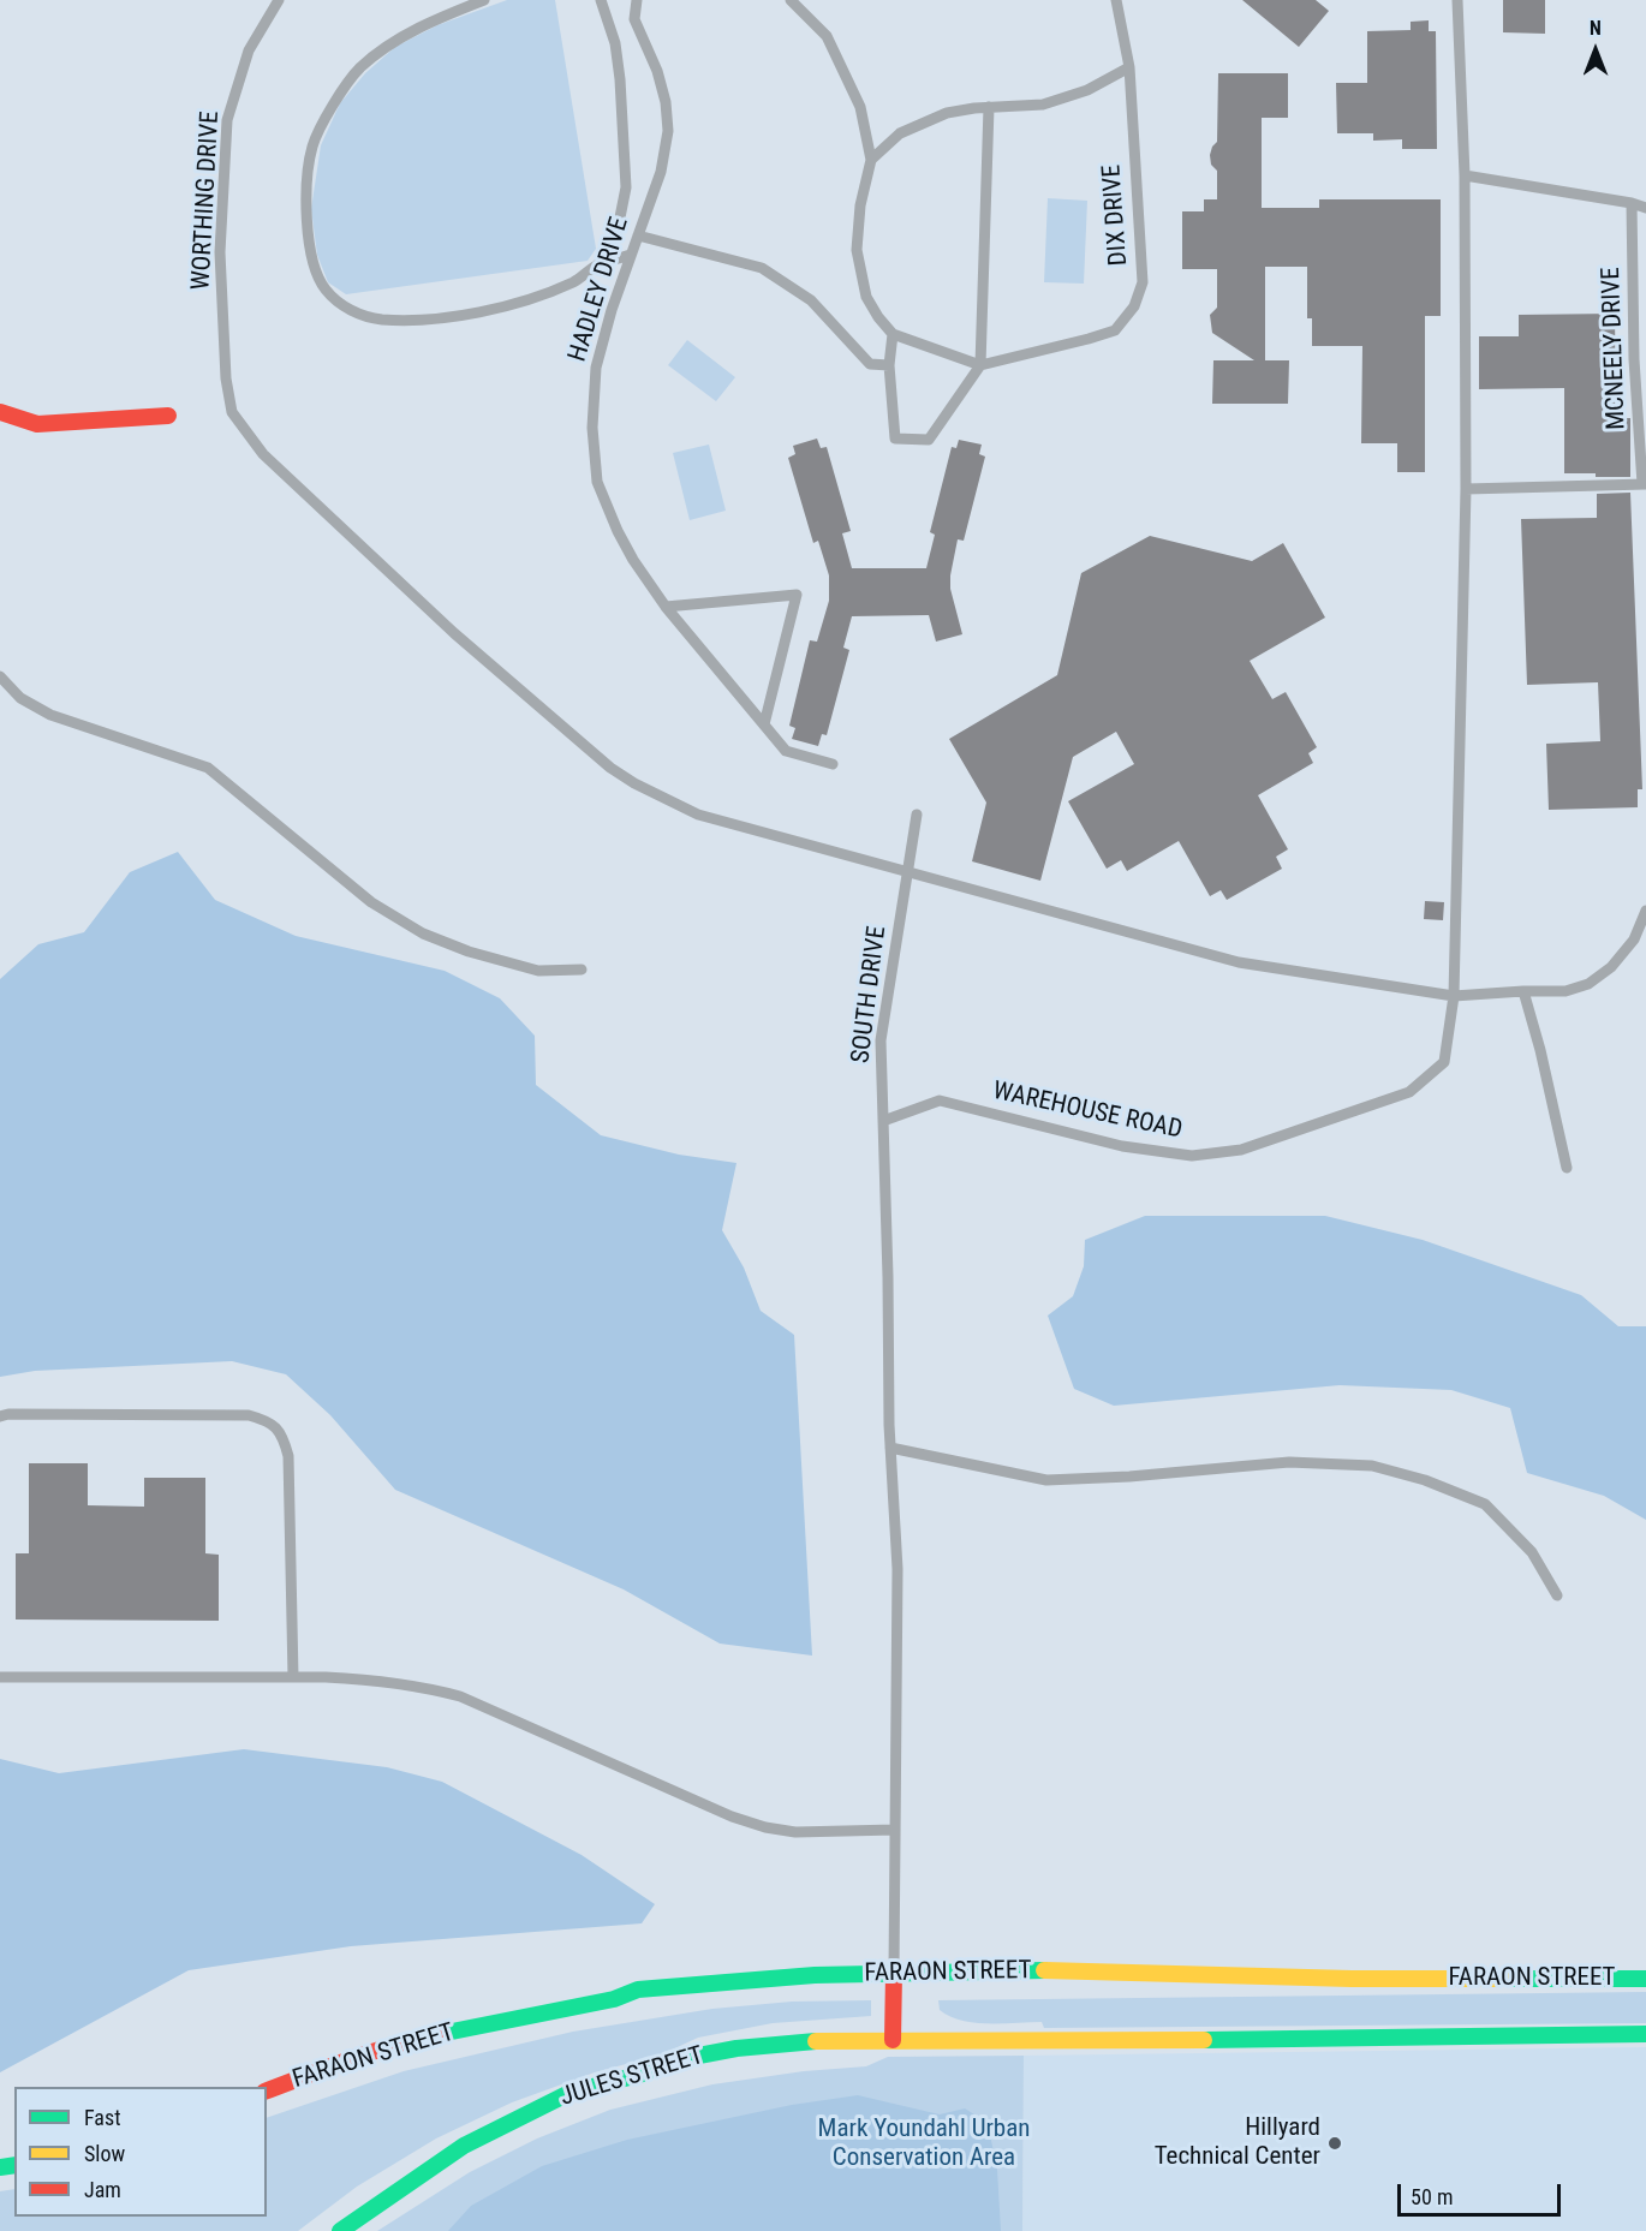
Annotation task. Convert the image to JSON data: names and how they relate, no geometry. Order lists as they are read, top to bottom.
{
  "streets": {
    "main road": ["FARAON STREET", "JULES STREET"],
    "lane": [
      "WORTHING DRIVE",
      "DIX DRIVE",
      "HADLEY DRIVE",
      "MCNEELY DRIVE",
      "SOUTH DRIVE",
      "WAREHOUSE ROAD"
    ]
  },
  "crossings": [
    ["WORTHING DRIVE", "SOUTH DRIVE"],
    ["SOUTH DRIVE", "WAREHOUSE ROAD"],
    ["SOUTH DRIVE", "FARAON STREET"]
  ],
  "parks": ["Mark Youndahl Urban Conservation Area"],
  "places": ["Hillyard Technical Center"],
  "legend": ["Fast", "Slow", "Jam"],
  "scale_bar": "50 m",
  "north": "top"
}
